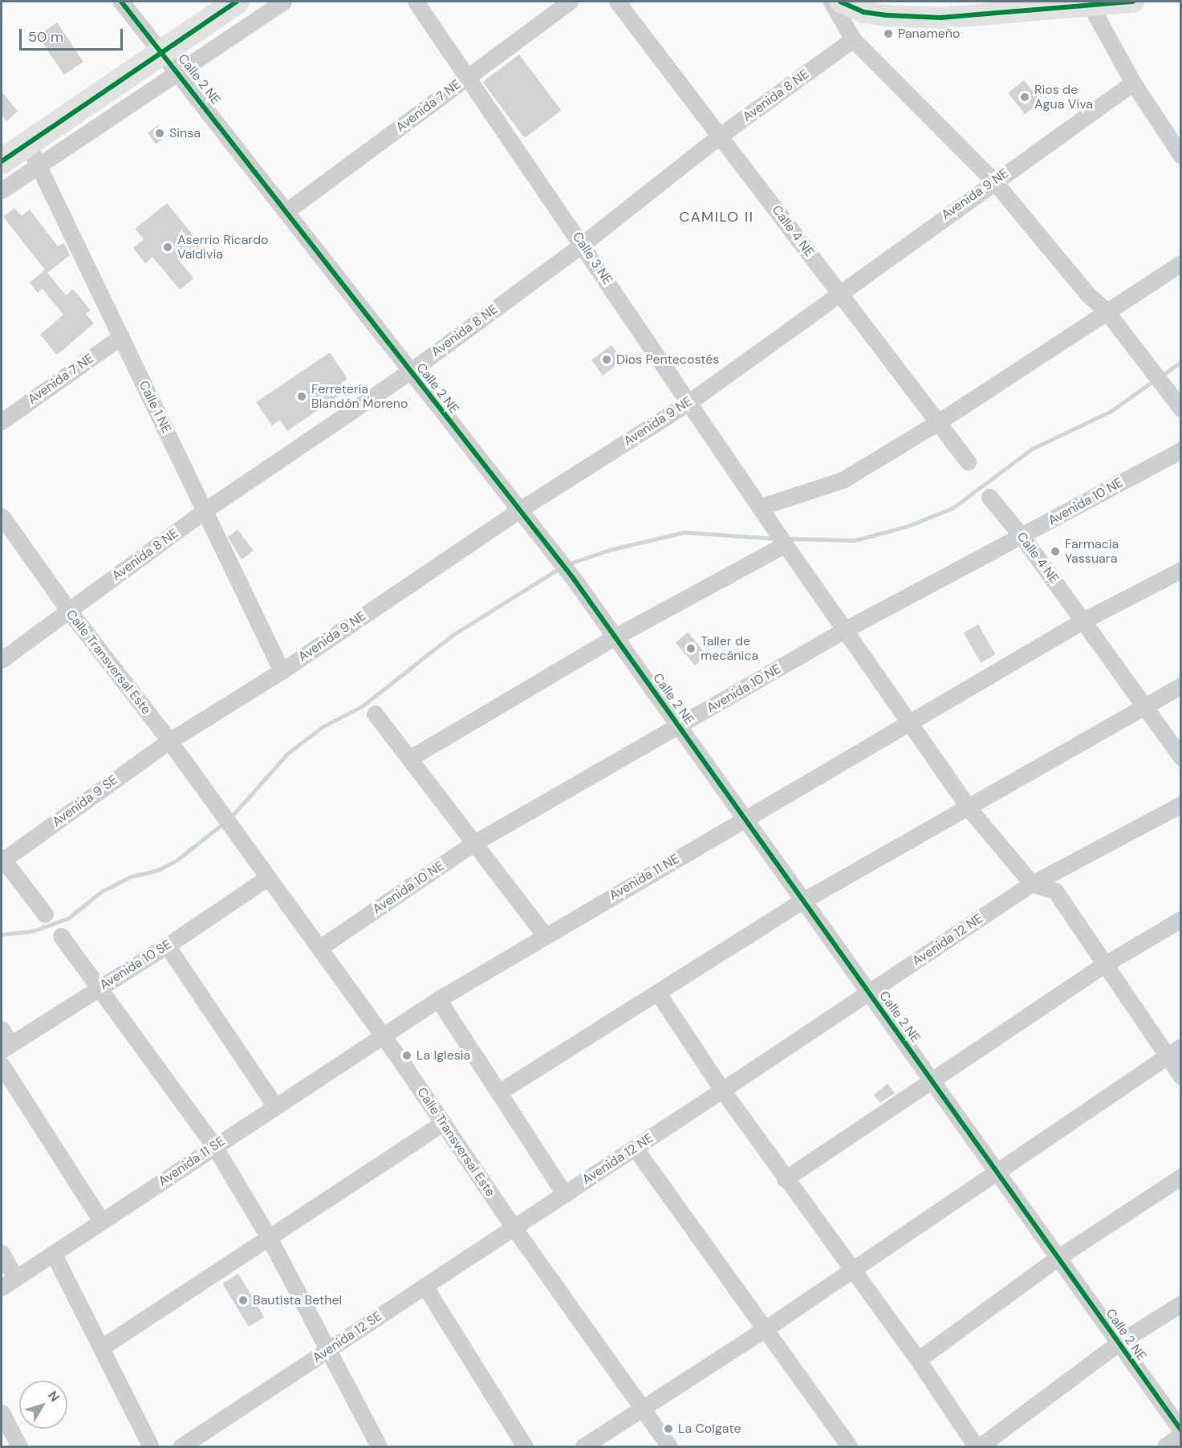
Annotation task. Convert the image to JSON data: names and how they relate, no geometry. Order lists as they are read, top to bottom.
{
  "streets": {
    "street": [
      "Calle 2 NE",
      "Avenida 8 NE",
      "Avenida 7 NE",
      "Avenida 9 NE",
      "Calle 4 NE",
      "Calle 3 NE",
      "Calle 1 NE",
      "Avenida 10 NE",
      "Calle Transversal Este",
      "Avenida 9 SE",
      "Avenida 11 NE",
      "Avenida 12 NE",
      "Avenida 10 SE",
      "Avenida 11 SE",
      "Avenida 12 SE"
    ]
  },
  "crossings": [
    ["Calle 2 NE", "Avenida 8 NE"],
    ["Calle 2 NE", "Avenida 7 NE"],
    ["Calle 2 NE", "Avenida 9 NE"],
    ["Calle 2 NE", "Avenida 10 NE"],
    ["Calle 2 NE", "Avenida 11 NE"],
    ["Calle 2 NE", "Avenida 12 NE"],
    ["Avenida 8 NE", "Calle 4 NE"],
    ["Avenida 8 NE", "Calle 3 NE"],
    ["Avenida 8 NE", "Calle 1 NE"],
    ["Avenida 8 NE", "Calle Transversal Este"],
    ["Avenida 7 NE", "Calle 3 NE"],
    ["Avenida 7 NE", "Calle 1 NE"],
    ["Avenida 9 NE", "Calle 4 NE"],
    ["Avenida 9 NE", "Calle 3 NE"],
    ["Avenida 9 NE", "Calle 1 NE"],
    ["Avenida 9 NE", "Calle Transversal Este"],
    ["Avenida 9 NE", "Avenida 9 SE"],
    ["Calle 4 NE", "Avenida 10 NE"],
    ["Calle 3 NE", "Avenida 10 NE"],
    ["Calle 3 NE", "Avenida 11 NE"],
    ["Calle 3 NE", "Avenida 12 NE"],
    ["Avenida 10 NE", "Calle Transversal Este"],
    ["Calle Transversal Este", "Avenida 9 SE"],
    ["Calle Transversal Este", "Avenida 11 NE"],
    ["Calle Transversal Este", "Avenida 12 NE"],
    ["Calle Transversal Este", "Avenida 10 SE"],
    ["Calle Transversal Este", "Avenida 11 SE"],
    ["Calle Transversal Este", "Avenida 12 SE"],
    ["Avenida 11 NE", "Avenida 11 SE"],
    ["Avenida 12 NE", "Avenida 12 SE"]
  ],
  "districts": ["CAMILO II"],
  "places": [
    "Panameño",
    "Rios de Agua Viva",
    "Sinsa",
    "Aserrio Ricardo Valdivia",
    "Dios Pentecostés",
    "Ferretería Blandón Moreno",
    "Farmacia Yassuara",
    "Taller de mecánica",
    "La Iglesia",
    "Bautista Bethel",
    "La Colgate"
  ],
  "scale_bar": "50 m",
  "north": "top right"
}
